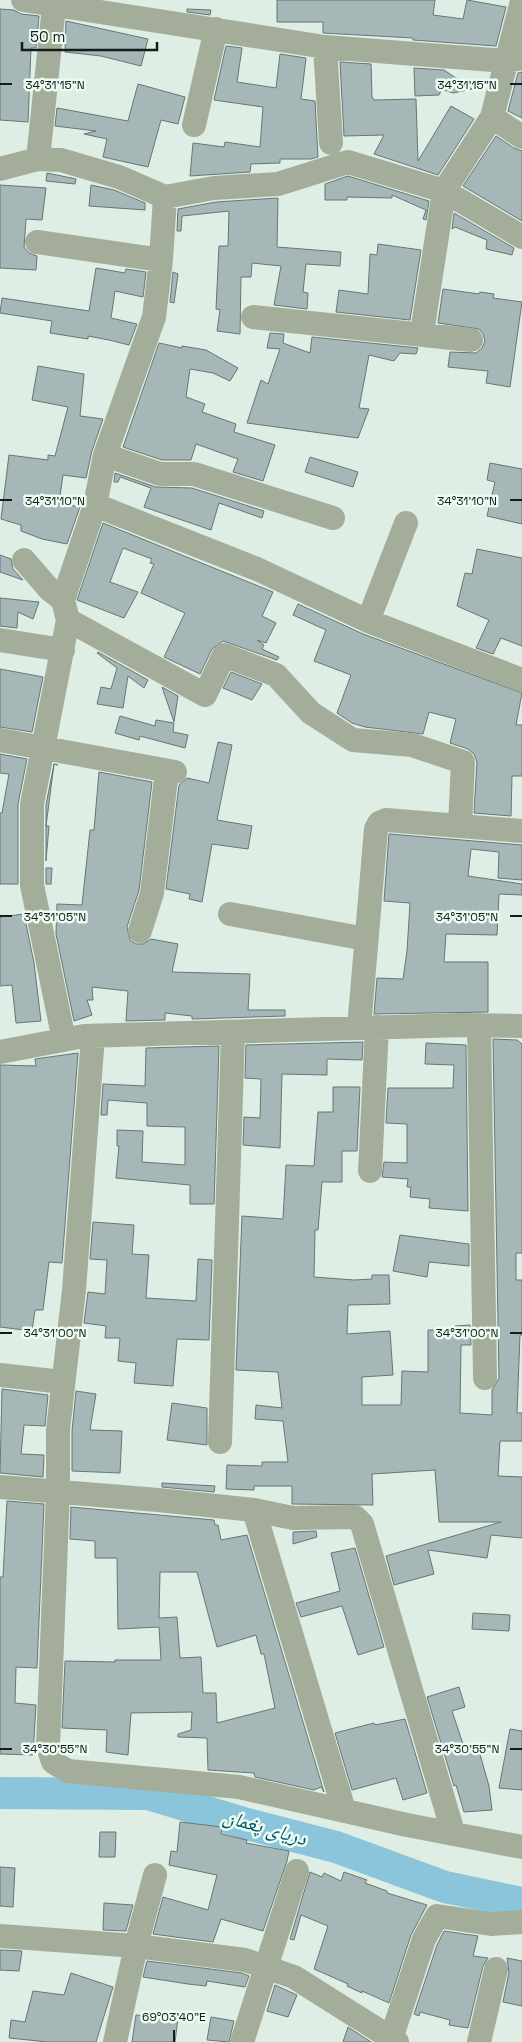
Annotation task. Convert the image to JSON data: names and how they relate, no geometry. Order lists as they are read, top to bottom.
{
  "water": ["دریای پغمان"],
  "scale_bar": "50 m",
  "coordinates": [
    "34°31'15\"N",
    "34°31'10\"N",
    "34°31'05\"N",
    "34°31'00\"N",
    "34°30'55\"N",
    "69°03'40\"E"
  ]
}
